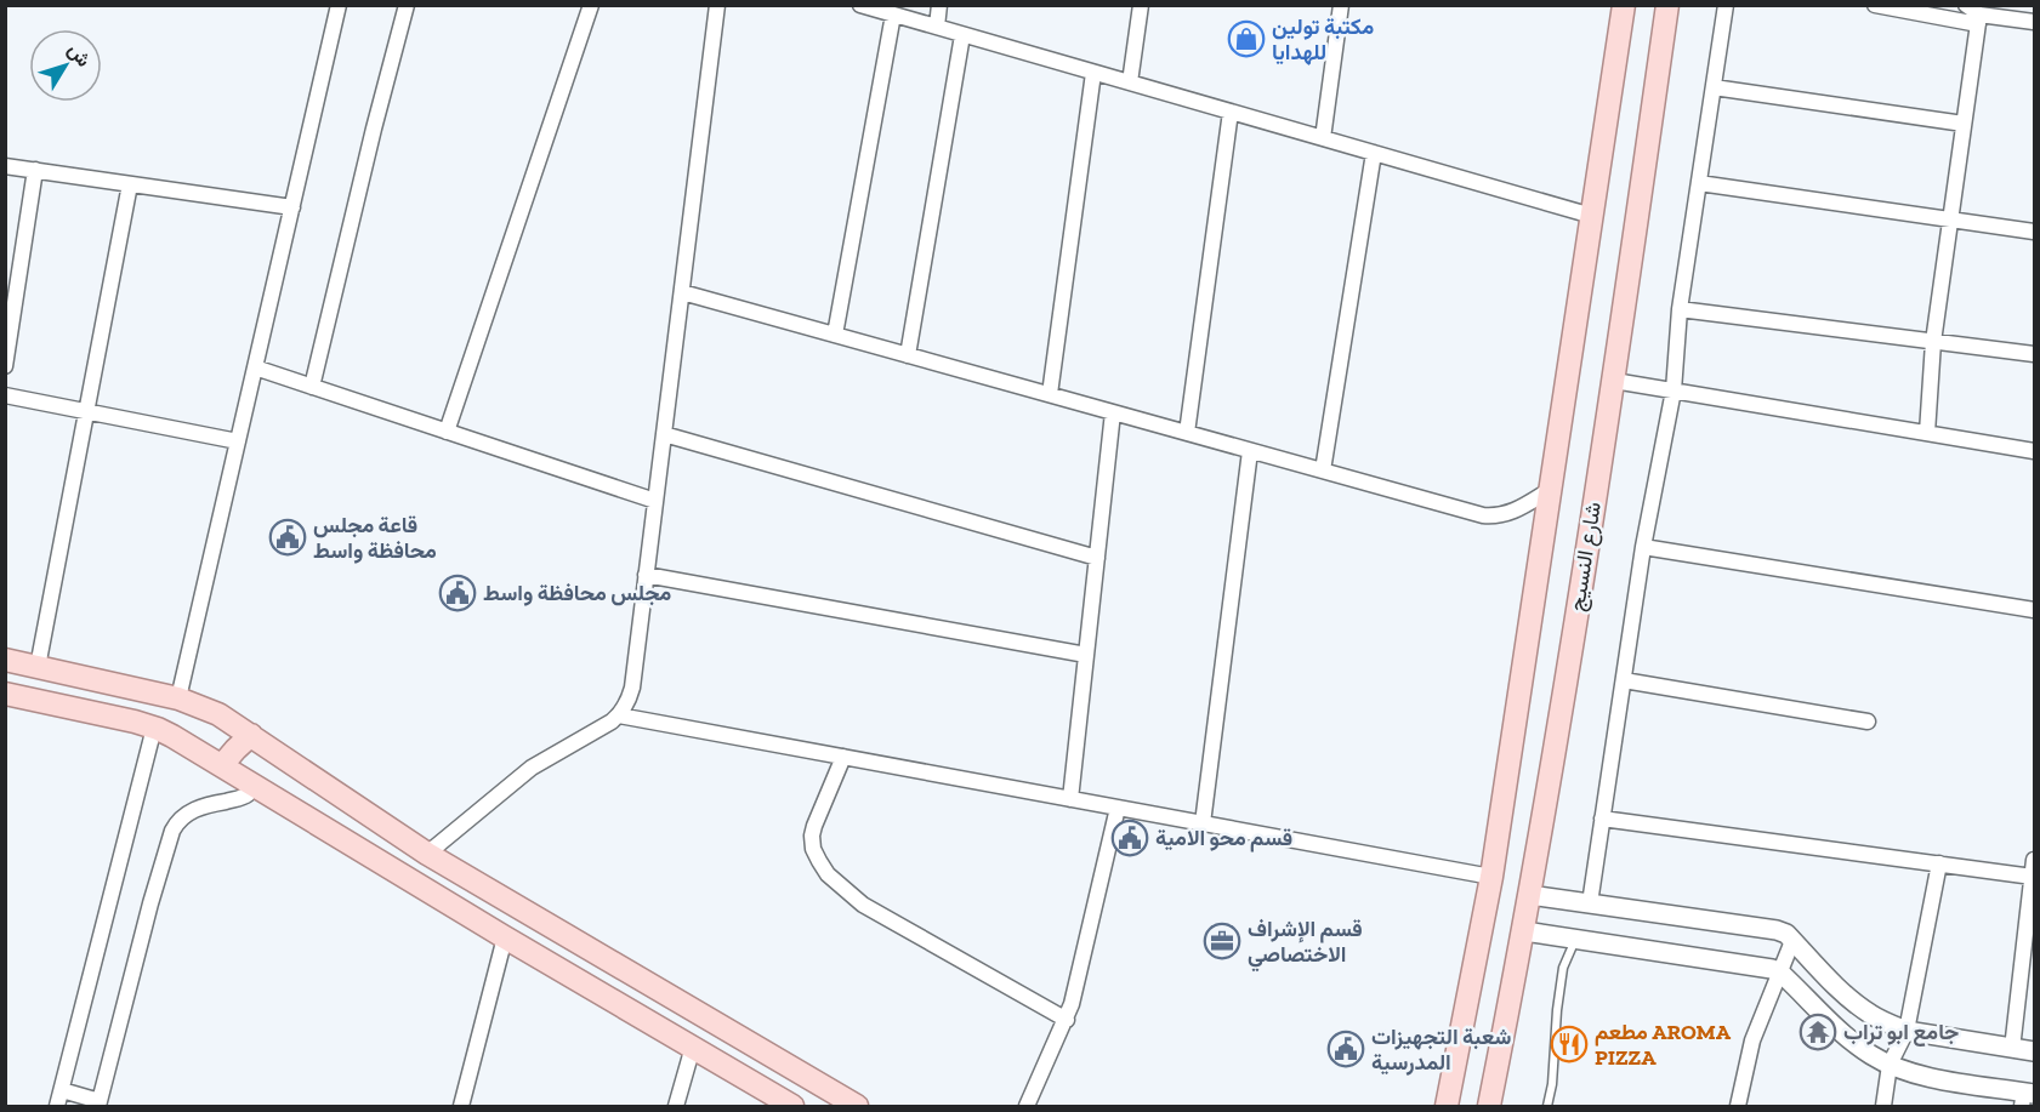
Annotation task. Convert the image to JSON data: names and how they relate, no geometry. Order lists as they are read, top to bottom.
{
  "streets": {
    "main road": ["شارع النسيج"]
  },
  "places": {
    "shop": ["مكتبة تولين للهدايا"],
    "public building": [
      "قاعة مجلس محافظة واسط",
      "مجلس محافظة واسط",
      "قسم محو الامية",
      "شعبة التجهيزات المدرسية"
    ],
    "office": ["قسم الإشراف الاختصاصي"],
    "temple": ["جامع ابو تراب"],
    "restaurant": ["مطعم AROMA PIZZA"]
  },
  "north": "top right"
}
